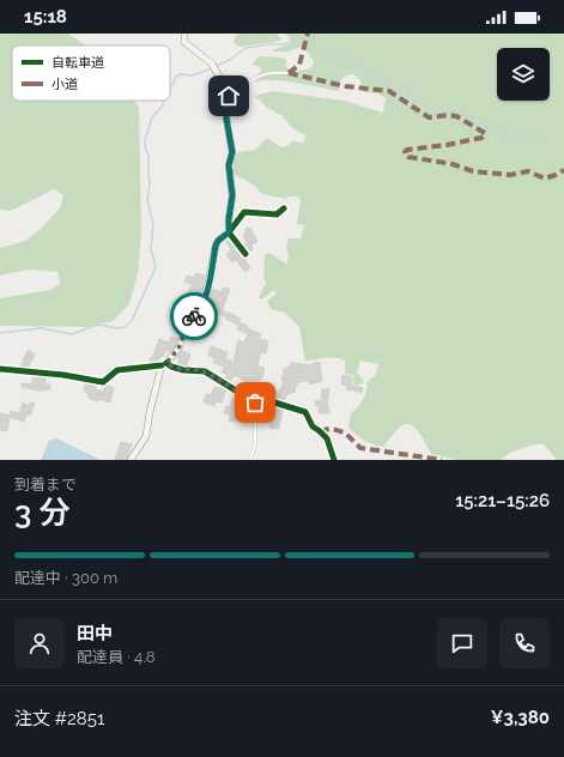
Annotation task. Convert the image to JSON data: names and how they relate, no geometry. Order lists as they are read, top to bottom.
{
  "legend": ["自転車道", "小道"],
  "page": {
    "status": "15:18",
    "heading": ["3 分", "到着まで", "15:21–15:26"],
    "panel": [
      "田中",
      "配達員 · 4.8",
      "注文 #2851",
      "¥3,380"
    ],
    "bar": "配達中 · 300 m"
  }
}
